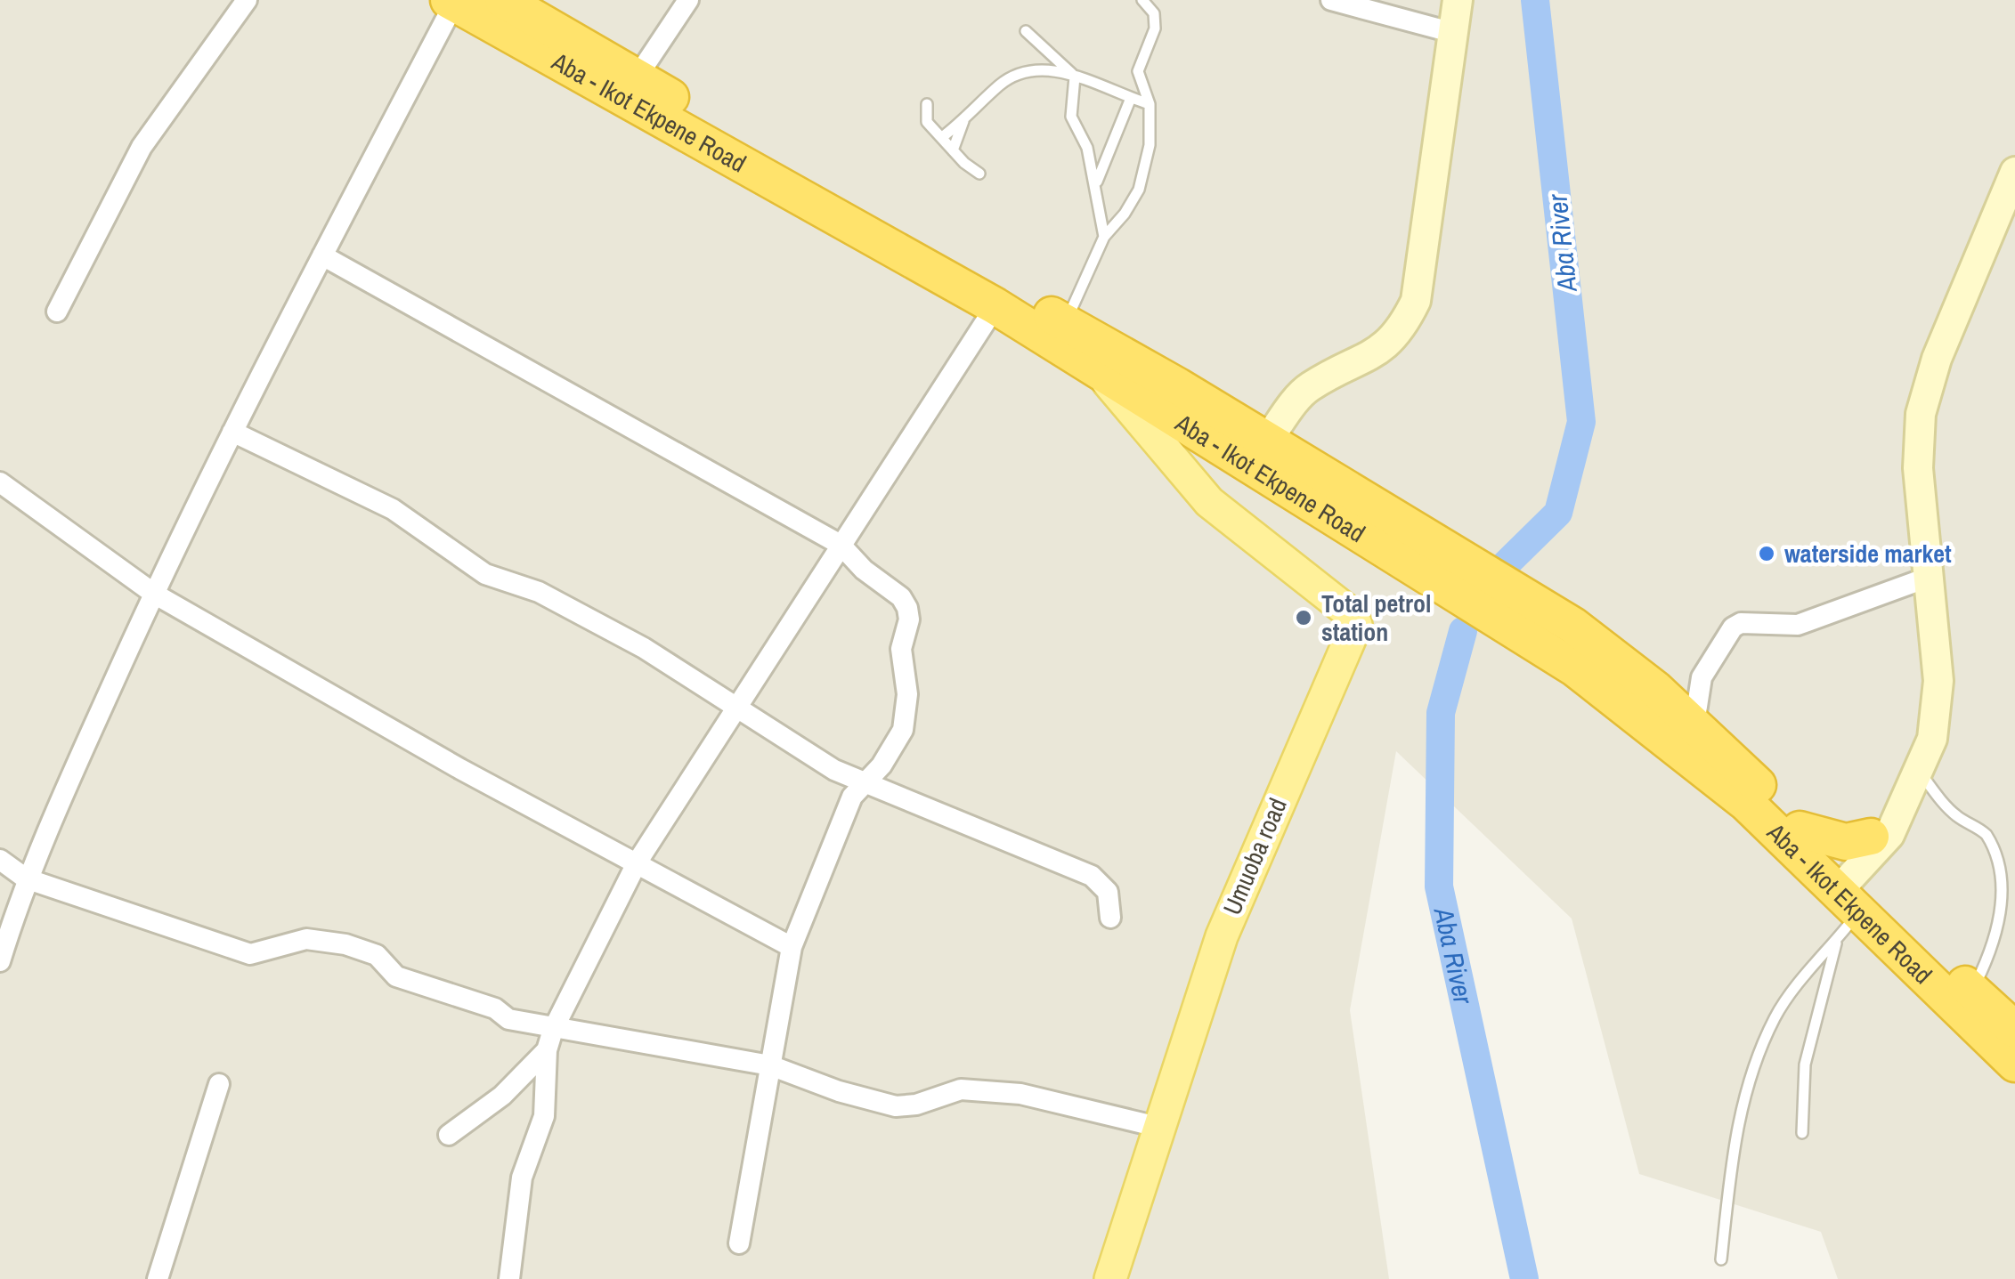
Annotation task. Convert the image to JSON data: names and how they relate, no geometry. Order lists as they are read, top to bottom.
{
  "streets": {
    "highway": ["Aba - Ikot Ekpene Road"],
    "main road": ["Umuoba road"]
  },
  "crossings": [
    ["Aba - Ikot Ekpene Road", "Umuoba road"]
  ],
  "water": ["Aba River"],
  "places": ["waterside market", "Total petrol station"]
}
